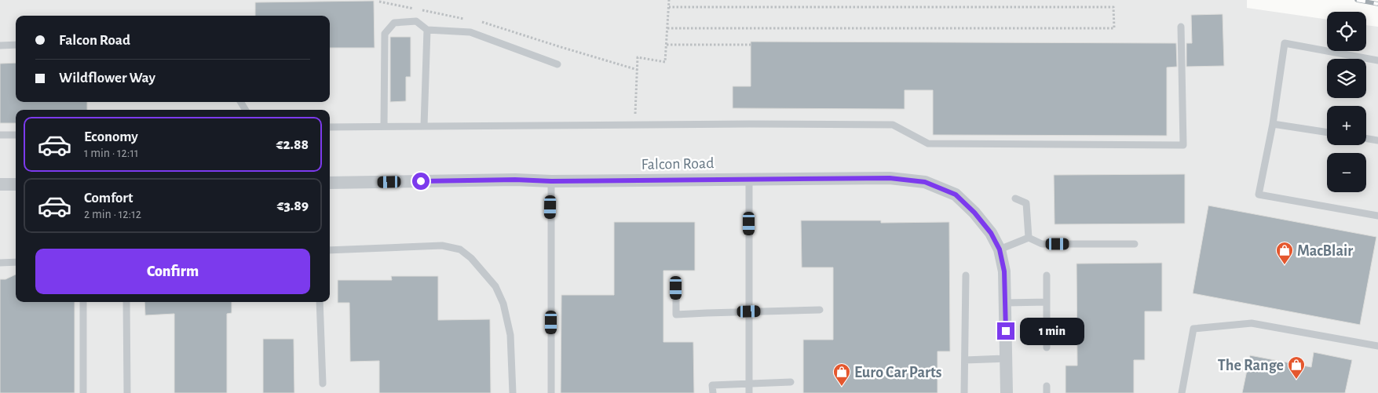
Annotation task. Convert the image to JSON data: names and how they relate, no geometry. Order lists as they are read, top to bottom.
{
  "streets": {
    "street": ["Falcon Road"]
  },
  "places": {
    "shop": ["MacBlair", "The Range", "Euro Car Parts"]
  },
  "page": {
    "map_buttons": ["+", "−"],
    "banner": ["Falcon Road", "Wildflower Way"],
    "list": [
      {
        "name": "Economy",
        "note": "1 min · 12:11",
        "value": "€2.88"
      },
      {
        "name": "Comfort",
        "note": "2 min · 12:12",
        "value": "€3.89"
      }
    ],
    "buttons": "Confirm",
    "bubble": "1 min"
  }
}
